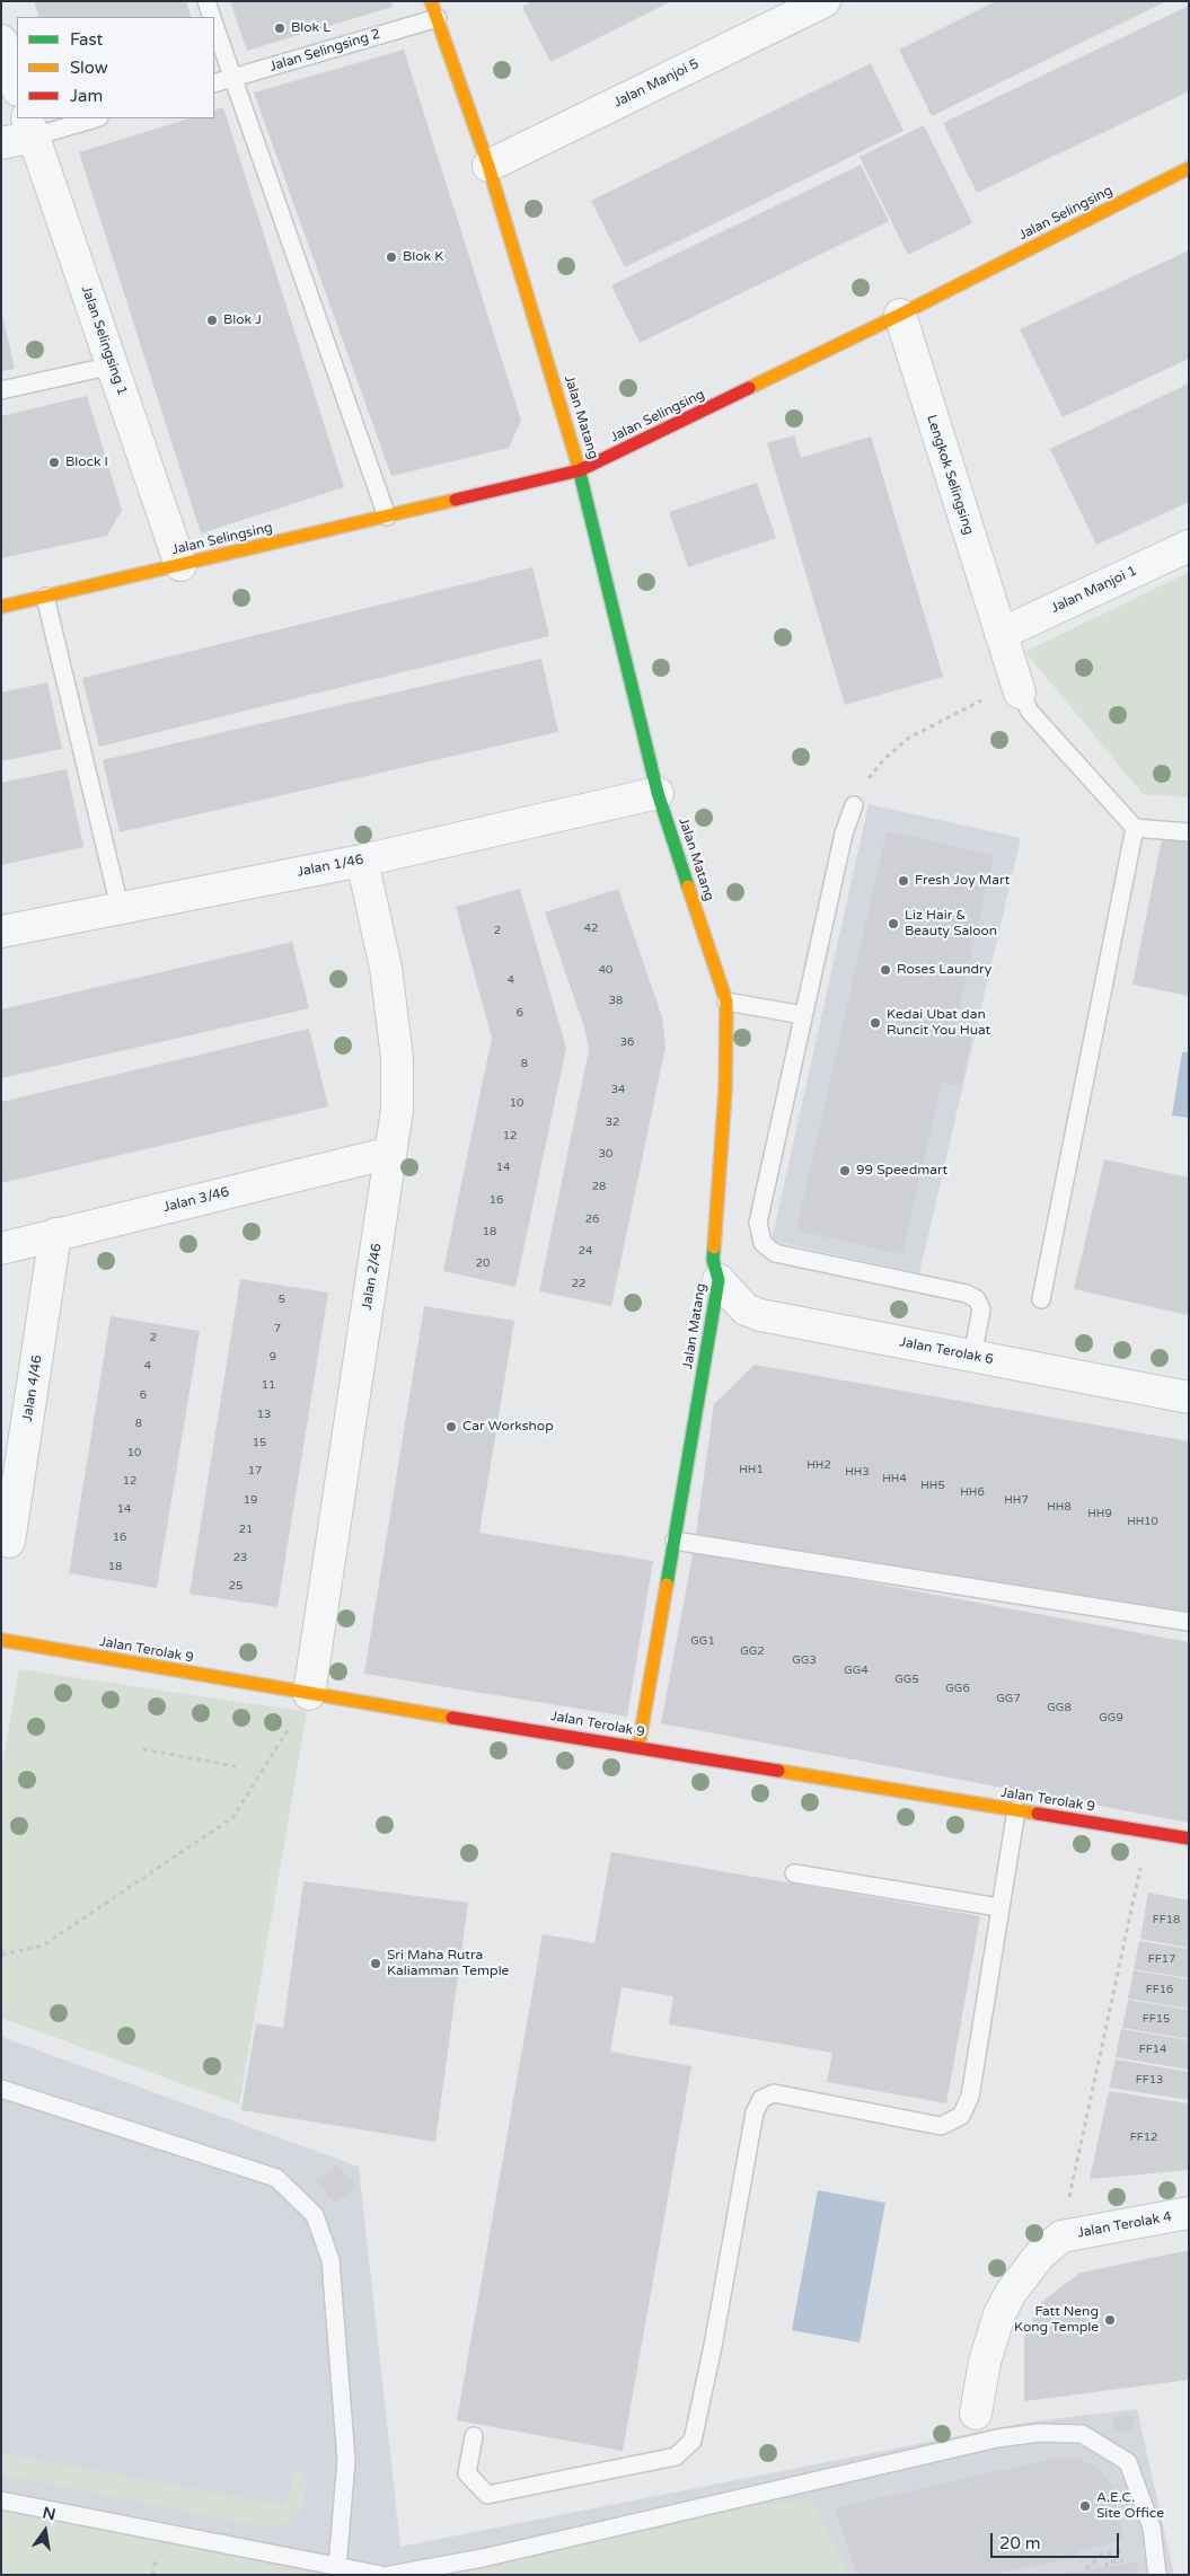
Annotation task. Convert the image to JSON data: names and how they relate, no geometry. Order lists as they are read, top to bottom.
{
  "streets": {
    "street": [
      "Jalan Manjoi 5",
      "Jalan Selingsing",
      "Jalan Selingsing 1",
      "Jalan Matang",
      "Lengkok Selingsing",
      "Jalan Manjoi 1",
      "Jalan 1/46",
      "Jalan 3/46",
      "Jalan 2/46",
      "Jalan Terolak 6",
      "Jalan 4/46",
      "Jalan Terolak 9",
      "Jalan Terolak 4"
    ],
    "lane": ["Jalan Selingsing 2"]
  },
  "crossings": [
    ["Jalan Selingsing 2", "Jalan Matang"],
    ["Jalan Manjoi 5", "Jalan Matang"],
    ["Jalan Selingsing", "Jalan Selingsing 1"],
    ["Jalan Selingsing", "Jalan Matang"],
    ["Jalan Selingsing", "Lengkok Selingsing"],
    ["Jalan Matang", "Jalan 1/46"],
    ["Jalan Matang", "Jalan Terolak 6"],
    ["Jalan Matang", "Jalan Terolak 9"],
    ["Lengkok Selingsing", "Jalan Manjoi 1"],
    ["Jalan 1/46", "Jalan 2/46"],
    ["Jalan 3/46", "Jalan 2/46"],
    ["Jalan 3/46", "Jalan 4/46"],
    ["Jalan 2/46", "Jalan Terolak 9"]
  ],
  "places": [
    "Blok L",
    "Blok K",
    "Blok J",
    "Block I",
    "Fresh Joy Mart",
    "Liz Hair & Beauty Saloon",
    "Roses Laundry",
    "Kedai Ubat dan Runcit You Huat",
    "99 Speedmart",
    "Car Workshop",
    "Sri Maha Rutra Kaliamman Temple",
    "Fatt Neng Kong Temple",
    "A.E.C. Site Office"
  ],
  "house_numbers": [
    "42",
    "2",
    "40",
    "4",
    "38",
    "6",
    "36",
    "8",
    "34",
    "10",
    "32",
    "12",
    "30",
    "14",
    "28",
    "16",
    "26",
    "18",
    "24",
    "20",
    "22",
    "5",
    "7",
    "2",
    "9",
    "4",
    "11",
    "6",
    "13",
    "8",
    "15",
    "10",
    "HH2",
    "HH1",
    "17",
    "HH3",
    "HH4",
    "12",
    "HH5",
    "HH6",
    "19",
    "HH7",
    "HH8",
    "14",
    "HH9",
    "HH10",
    "21",
    "16",
    "23",
    "18",
    "25",
    "GG1",
    "GG2",
    "GG3",
    "GG4",
    "GG5",
    "GG6",
    "GG7",
    "GG8",
    "GG9",
    "FF18",
    "FF17",
    "FF16",
    "FF15",
    "FF14",
    "FF13",
    "FF12"
  ],
  "legend": ["Fast", "Slow", "Jam"],
  "scale_bar": "20 m",
  "north": "top"
}
